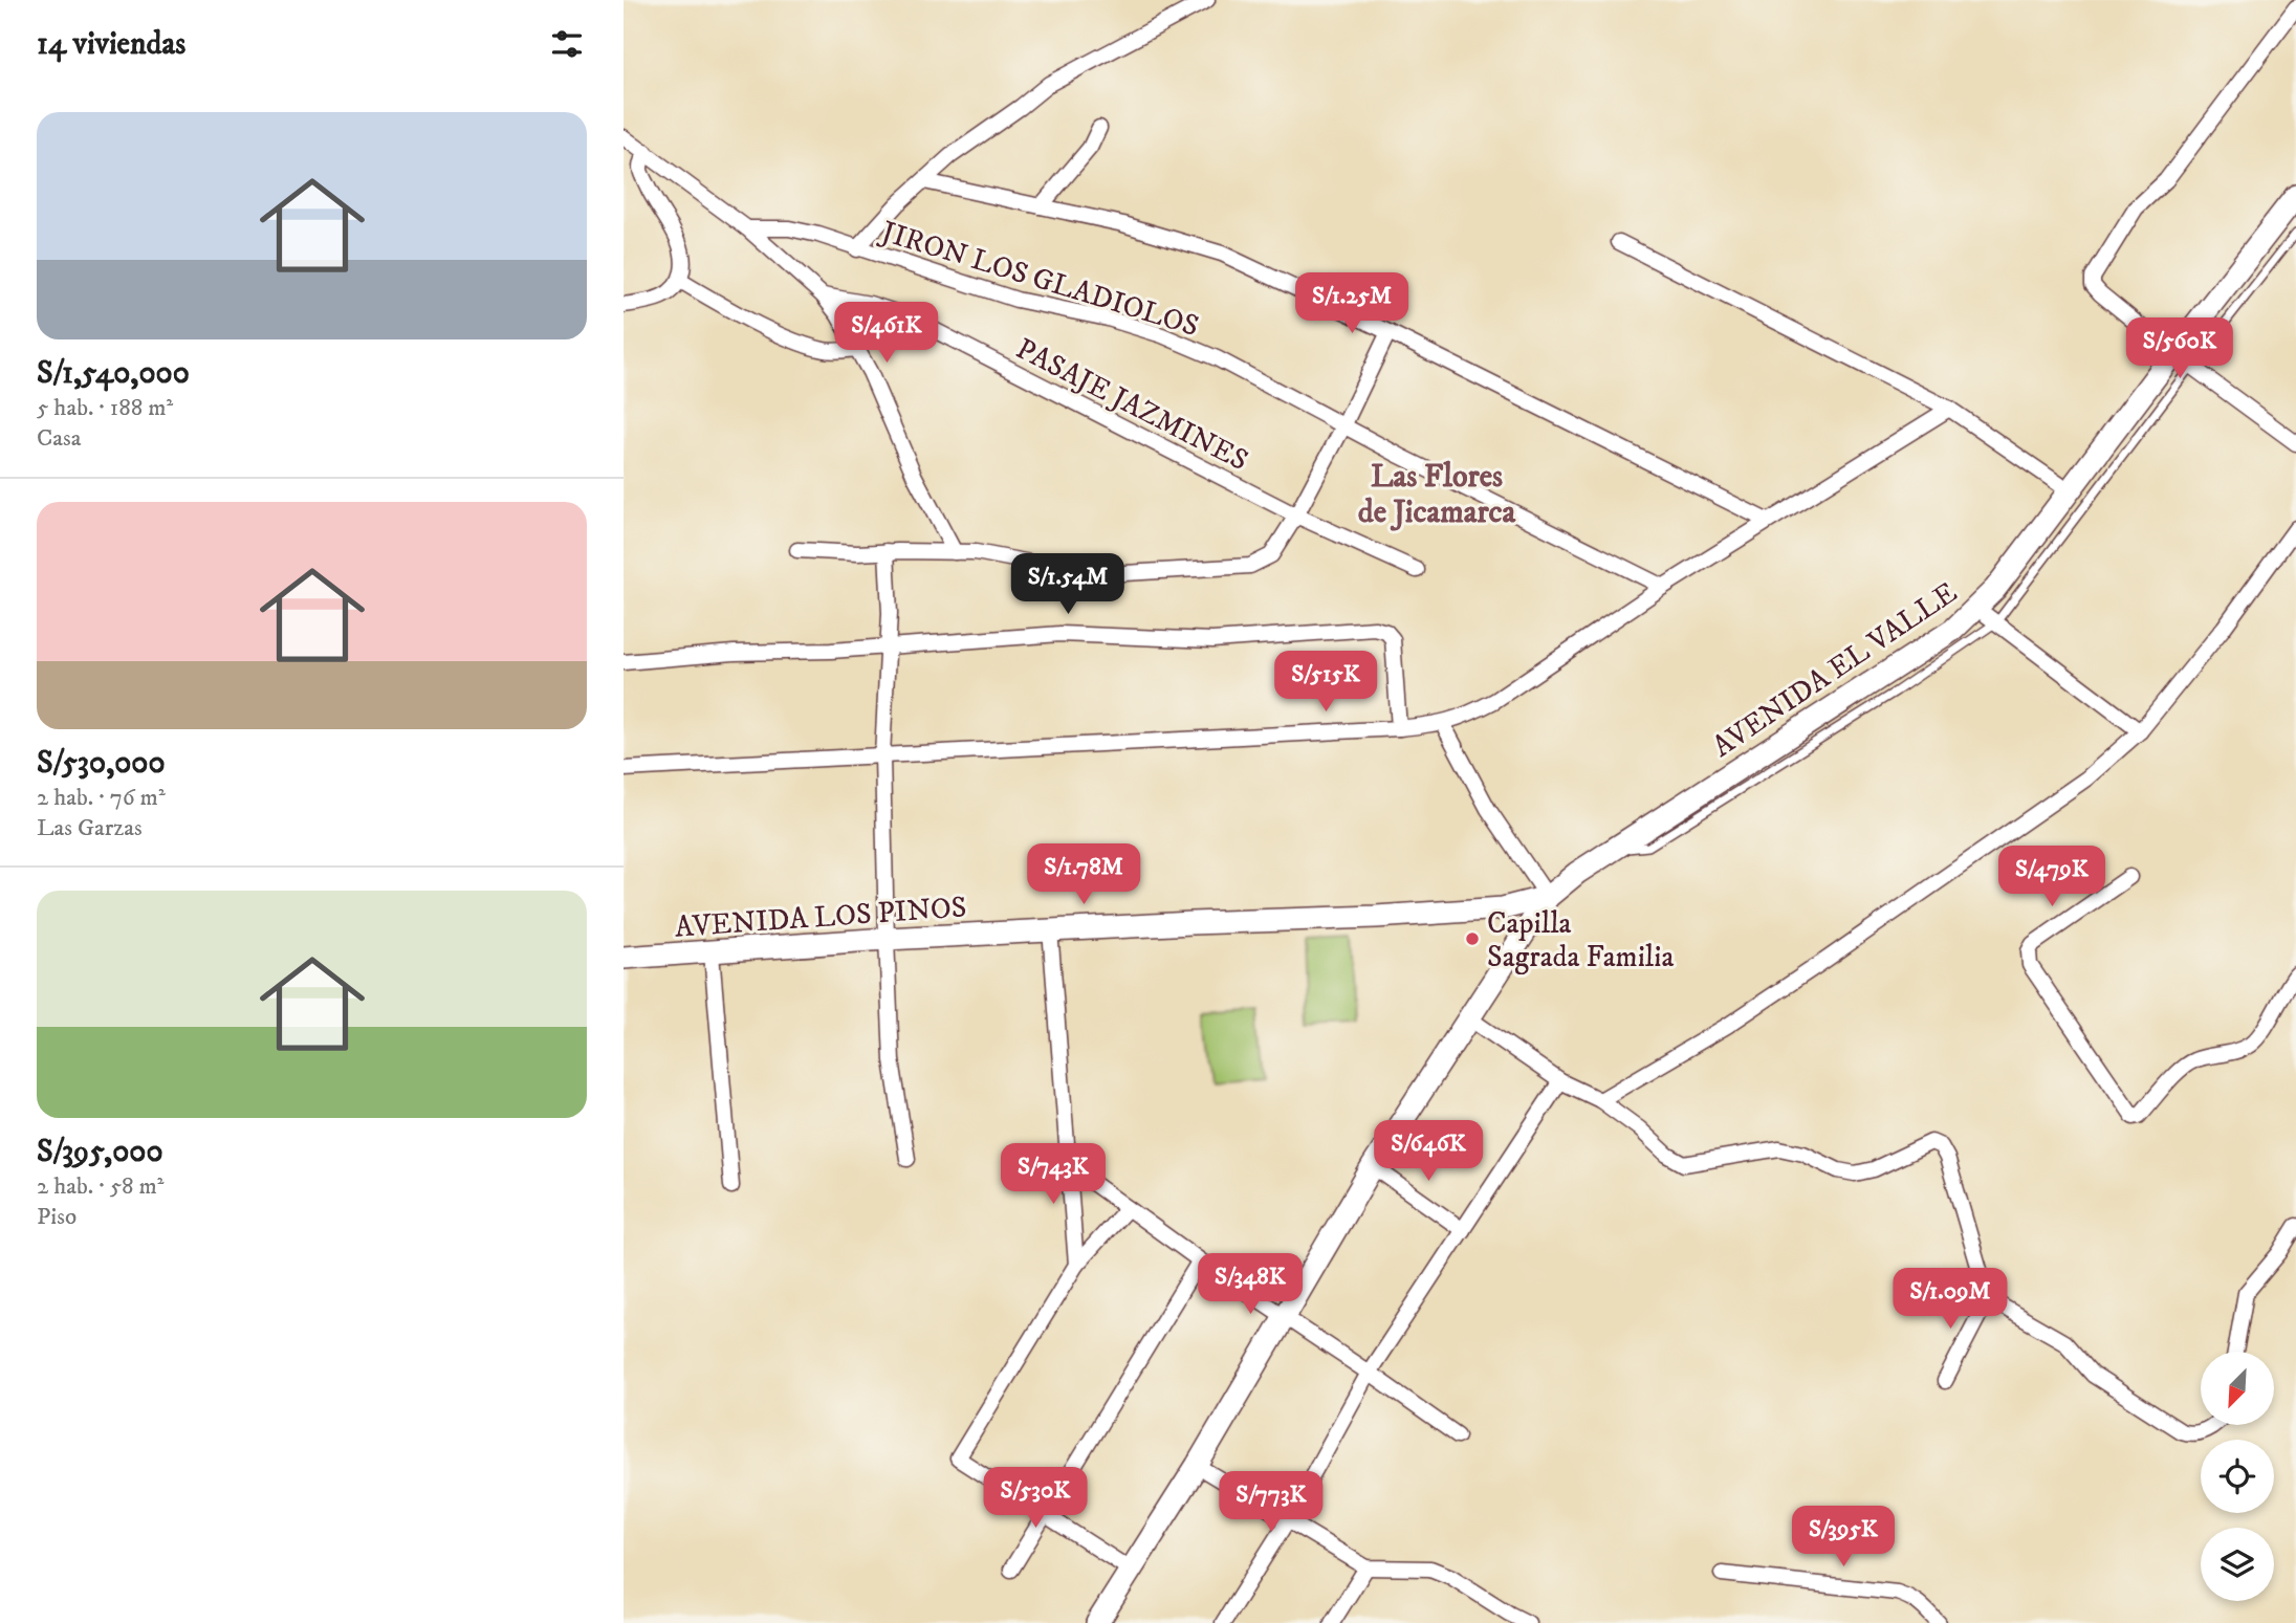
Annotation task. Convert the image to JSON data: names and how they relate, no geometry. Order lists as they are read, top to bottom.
{
  "streets": {
    "street": [
      "JIRON LOS GLADIOLOS",
      "PASAJE JAZMINES",
      "AVENIDA EL VALLE",
      "AVENIDA LOS PINOS"
    ]
  },
  "crossings": [
    ["AVENIDA EL VALLE", "AVENIDA LOS PINOS"]
  ],
  "districts": ["Las Flores de Jicamarca"],
  "places": ["Capilla Sagrada Familia"],
  "north": "bottom left",
  "page": {
    "heading": "14 viviendas",
    "list": [
      {
        "name": "S/1,540,000",
        "note": "5 hab. · 188 m² · Casa"
      },
      {
        "name": "S/530,000",
        "note": "2 hab. · 76 m² · Las Garzas"
      },
      {
        "name": "S/395,000",
        "note": "2 hab. · 58 m² · Piso"
      }
    ],
    "price": [
      "S/1.25M",
      "S/461K",
      "S/560K",
      "S/1.54M",
      "S/515K",
      "S/1.78M",
      "S/479K",
      "S/646K",
      "S/743K",
      "S/348K",
      "S/1.09M",
      "S/530K",
      "S/773K",
      "S/395K"
    ]
  }
}
